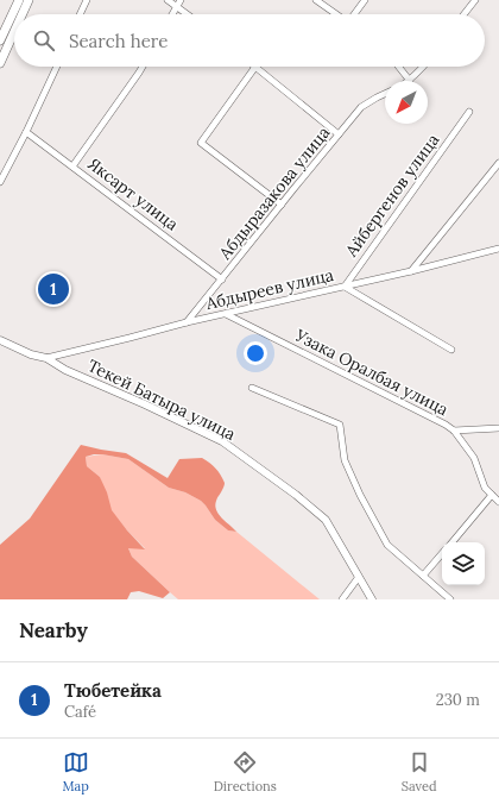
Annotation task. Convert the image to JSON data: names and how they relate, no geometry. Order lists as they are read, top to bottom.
{
  "streets": {
    "street": [
      "Абдыразакова улица",
      "Яксарт улица",
      "Айбергенов улица",
      "Абдыреев улица",
      "Узака Оралбая улица",
      "Текей Батыра улица"
    ]
  },
  "crossings": [
    ["Абдыразакова улица", "Яксарт улица"],
    ["Абдыразакова улица", "Абдыреев улица"],
    ["Айбергенов улица", "Абдыреев улица"],
    ["Абдыреев улица", "Узака Оралбая улица"],
    ["Абдыреев улица", "Текей Батыра улица"]
  ],
  "north": "bottom left",
  "page": {
    "search": "Search here",
    "pins": "1",
    "heading": "Nearby",
    "list": [
      {
        "mark": "1",
        "name": "Тюбетейка",
        "note": "Café",
        "value": "230 m"
      }
    ],
    "nav": ["Map", "Directions", "Saved"]
  }
}
